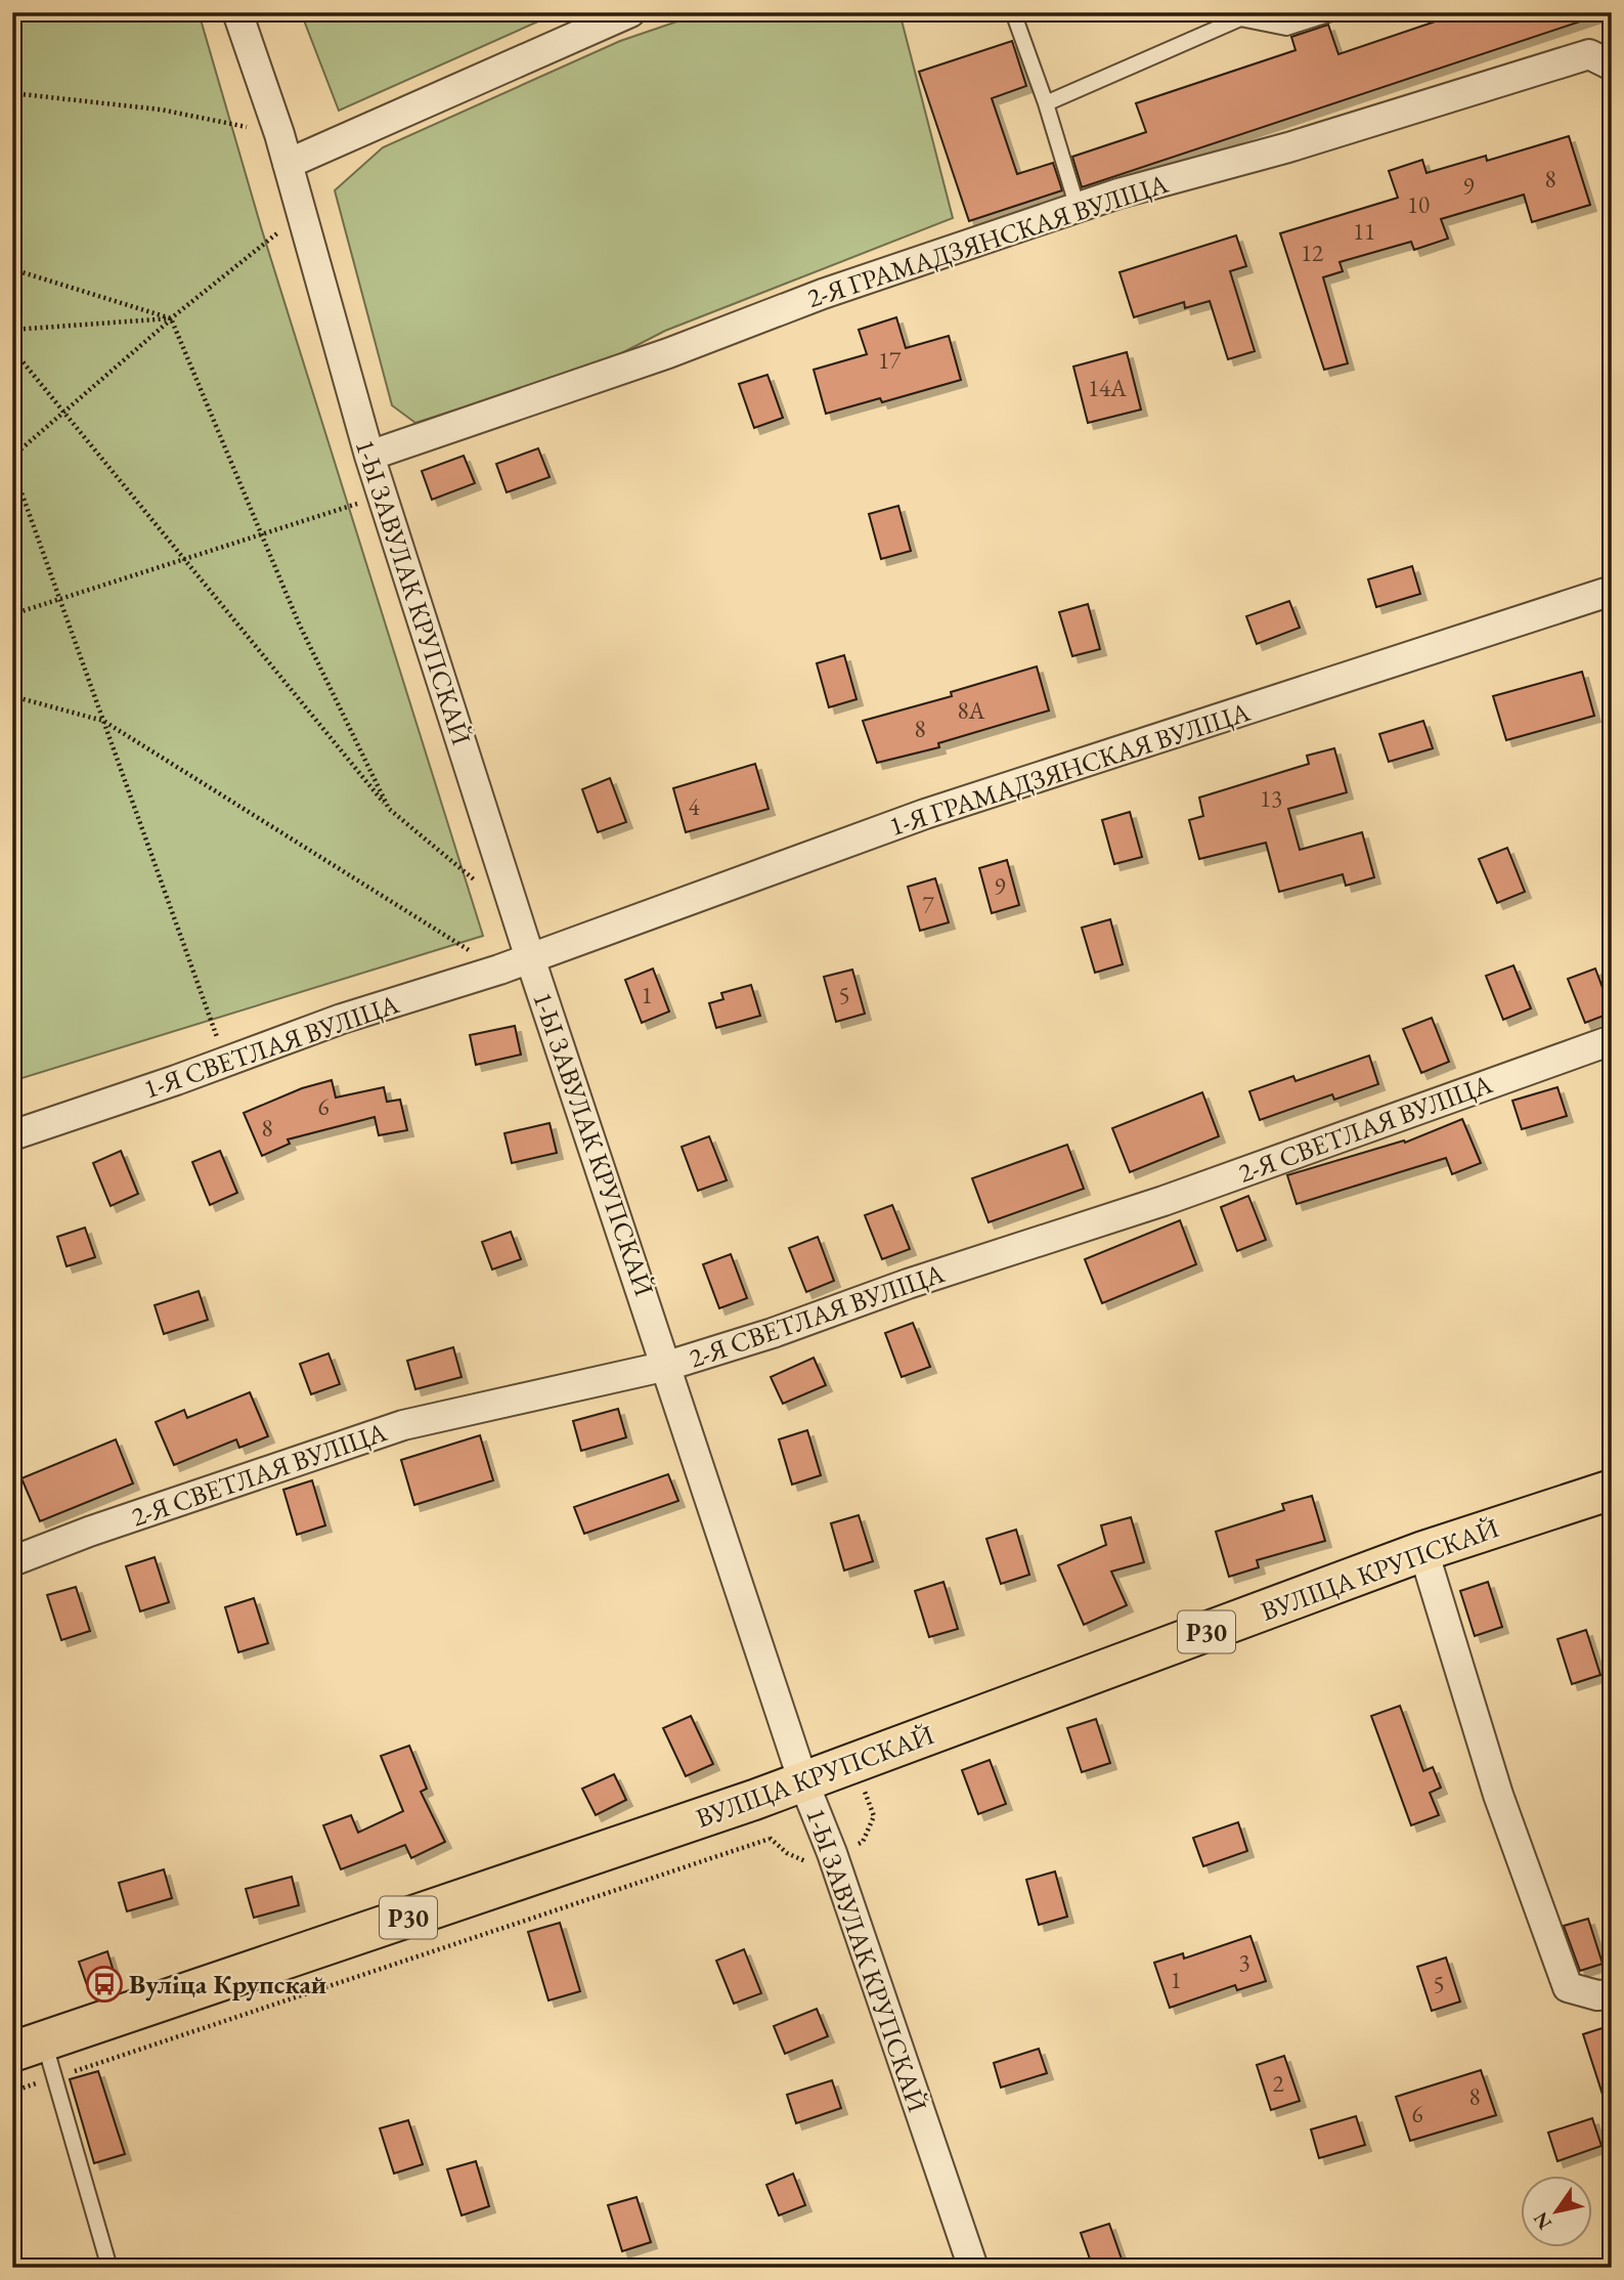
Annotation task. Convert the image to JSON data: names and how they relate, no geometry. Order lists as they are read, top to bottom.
{
  "streets": {
    "main road": ["ВУЛІЦА КРУПСКАЙ", "Р30"],
    "street": [
      "2-Я ГРАМАДЗЯНСКАЯ ВУЛІЦА",
      "1-Ы ЗАВУЛАК КРУПСКАЙ",
      "1-Я ГРАМАДЗЯНСКАЯ ВУЛІЦА",
      "1-Я СВЕТЛАЯ ВУЛІЦА",
      "2-Я СВЕТЛАЯ ВУЛІЦА"
    ]
  },
  "crossings": [
    ["2-Я ГРАМАДЗЯНСКАЯ ВУЛІЦА", "1-Ы ЗАВУЛАК КРУПСКАЙ"],
    ["1-Ы ЗАВУЛАК КРУПСКАЙ", "1-Я ГРАМАДЗЯНСКАЯ ВУЛІЦА"],
    ["1-Ы ЗАВУЛАК КРУПСКАЙ", "1-Я СВЕТЛАЯ ВУЛІЦА"],
    ["1-Ы ЗАВУЛАК КРУПСКАЙ", "2-Я СВЕТЛАЯ ВУЛІЦА"],
    ["1-Ы ЗАВУЛАК КРУПСКАЙ", "ВУЛІЦА КРУПСКАЙ"],
    ["1-Я ГРАМАДЗЯНСКАЯ ВУЛІЦА", "1-Я СВЕТЛАЯ ВУЛІЦА"]
  ],
  "places": {
    "bus stop": ["Вуліца Крупскай"]
  },
  "house_numbers": [
    "8",
    "9",
    "10",
    "11",
    "12",
    "17",
    "14А",
    "8А",
    "8",
    "13",
    "4",
    "9",
    "7",
    "1",
    "5",
    "6",
    "8",
    "3",
    "1",
    "5",
    "2",
    "8",
    "6"
  ],
  "north": "bottom left"
}
